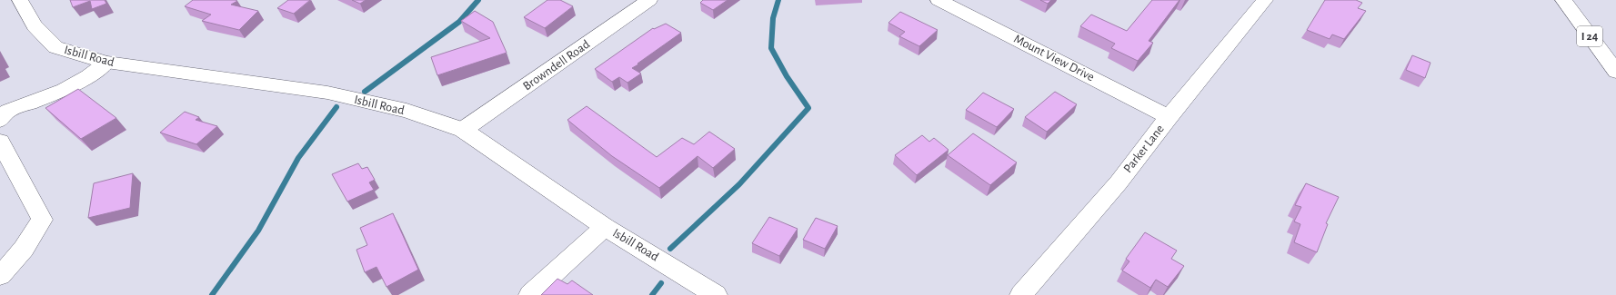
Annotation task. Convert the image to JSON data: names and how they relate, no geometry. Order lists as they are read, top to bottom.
{
  "streets": {
    "main road": [
      "I 24",
      "Isbill Road",
      "Mount View Drive",
      "Browndell Road",
      "Parker Lane"
    ]
  },
  "crossings": [
    ["Isbill Road", "Browndell Road"],
    ["Mount View Drive", "Parker Lane"]
  ]
}
